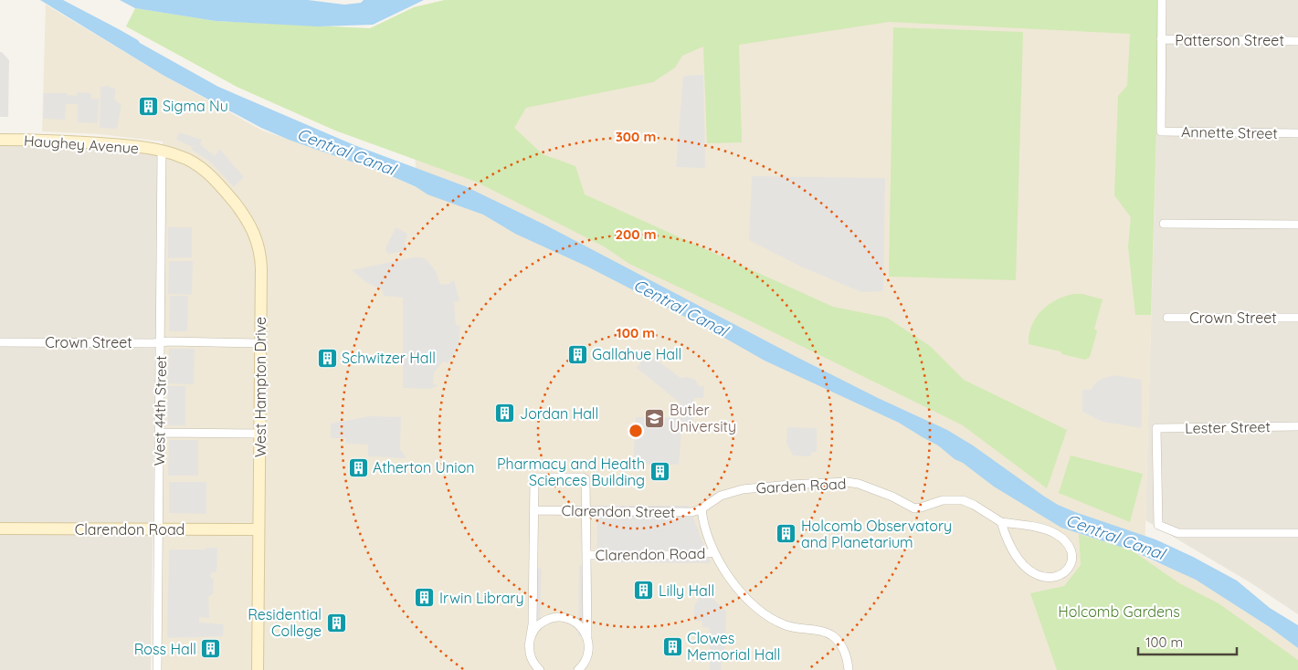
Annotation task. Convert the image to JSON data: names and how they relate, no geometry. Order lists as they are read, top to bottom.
{
  "streets": {
    "street": [
      "Patterson Street",
      "Annette Street",
      "Haughey Avenue",
      "Crown Street",
      "West Hampton Drive",
      "West 44th Street",
      "Lester Street",
      "Garden Road",
      "Clarendon Street",
      "Clarendon Road"
    ]
  },
  "crossings": [
    ["Patterson Street", "Annette Street"],
    ["Haughey Avenue", "West Hampton Drive"],
    ["Haughey Avenue", "West 44th Street"],
    ["Crown Street", "West Hampton Drive"],
    ["Crown Street", "West 44th Street"],
    ["West Hampton Drive", "West 44th Street"],
    ["West Hampton Drive", "Clarendon Road"],
    ["West 44th Street", "Clarendon Road"],
    ["Garden Road", "Clarendon Street"]
  ],
  "water": ["Central Canal"],
  "parks": ["Holcomb Gardens"],
  "places": {
    "building": [
      "Sigma Nu",
      "Gallahue Hall",
      "Schwitzer Hall",
      "Jordan Hall",
      "Atherton Union",
      "Pharmacy and Health Sciences Building",
      "Holcomb Observatory and Planetarium",
      "Lilly Hall",
      "Irwin Library",
      "Residential College",
      "Clowes Memorial Hall",
      "Ross Hall"
    ],
    "school or university": ["Butler University"]
  },
  "scale_bar": "100 m",
  "rings": ["300 m", "200 m", "100 m"]
}
